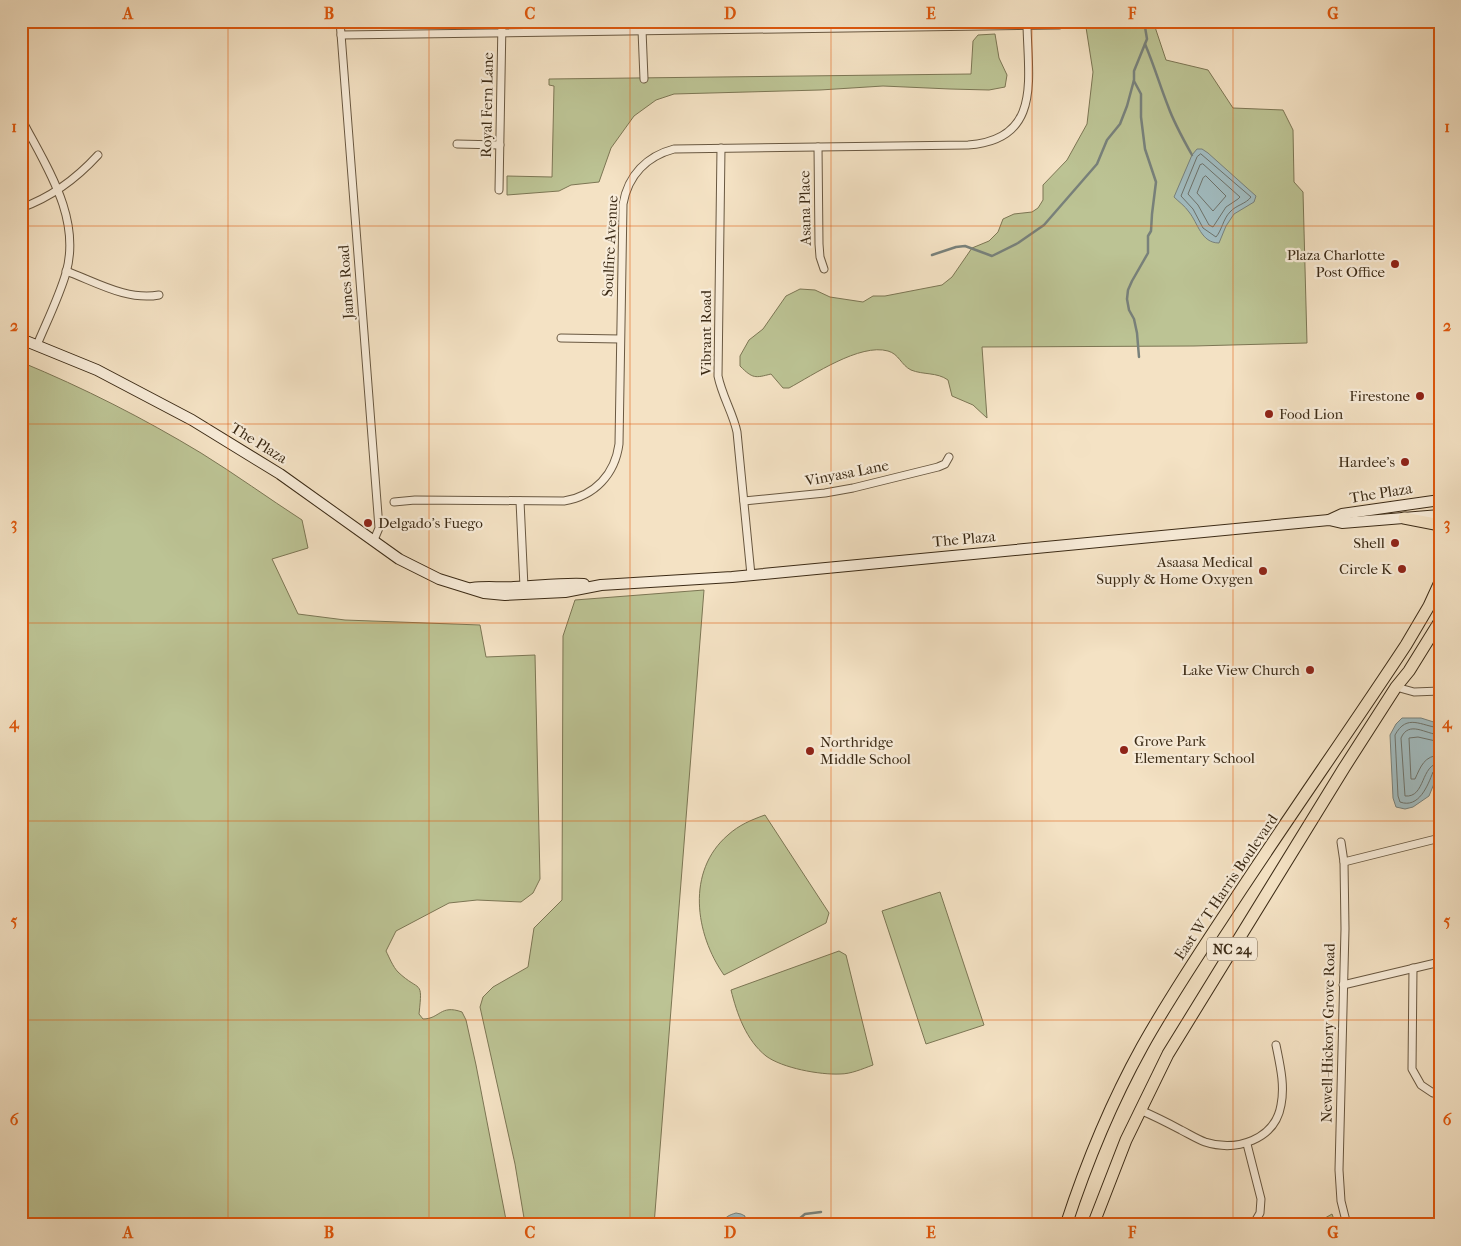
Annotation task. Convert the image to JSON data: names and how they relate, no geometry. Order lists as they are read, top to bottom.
{
  "streets": {
    "main road": ["East W T Harris Boulevard", "NC 24"],
    "street": [
      "Royal Fern Lane",
      "Asana Place",
      "Soulfire Avenue",
      "James Road",
      "Vibrant Road",
      "The Plaza",
      "Vinyasa Lane",
      "Newell-Hickory Grove Road"
    ]
  },
  "crossings": [
    ["Asana Place", "Soulfire Avenue"],
    ["Soulfire Avenue", "Vibrant Road"],
    ["James Road", "The Plaza"],
    ["Vibrant Road", "The Plaza"],
    ["Vibrant Road", "Vinyasa Lane"]
  ],
  "places": [
    "Plaza Charlotte Post Office",
    "Firestone",
    "Food Lion",
    "Hardee's",
    "Delgado's Fuego",
    "Shell",
    "Circle K",
    "Asaasa Medical Supply & Home Oxygen",
    "Lake View Church",
    "Grove Park Elementary School",
    "Northridge Middle School"
  ],
  "grid": {
    "columns": [
      "A",
      "B",
      "C",
      "D",
      "E",
      "F",
      "G"
    ],
    "rows": [
      "1",
      "2",
      "3",
      "4",
      "5",
      "6"
    ]
  }
}
